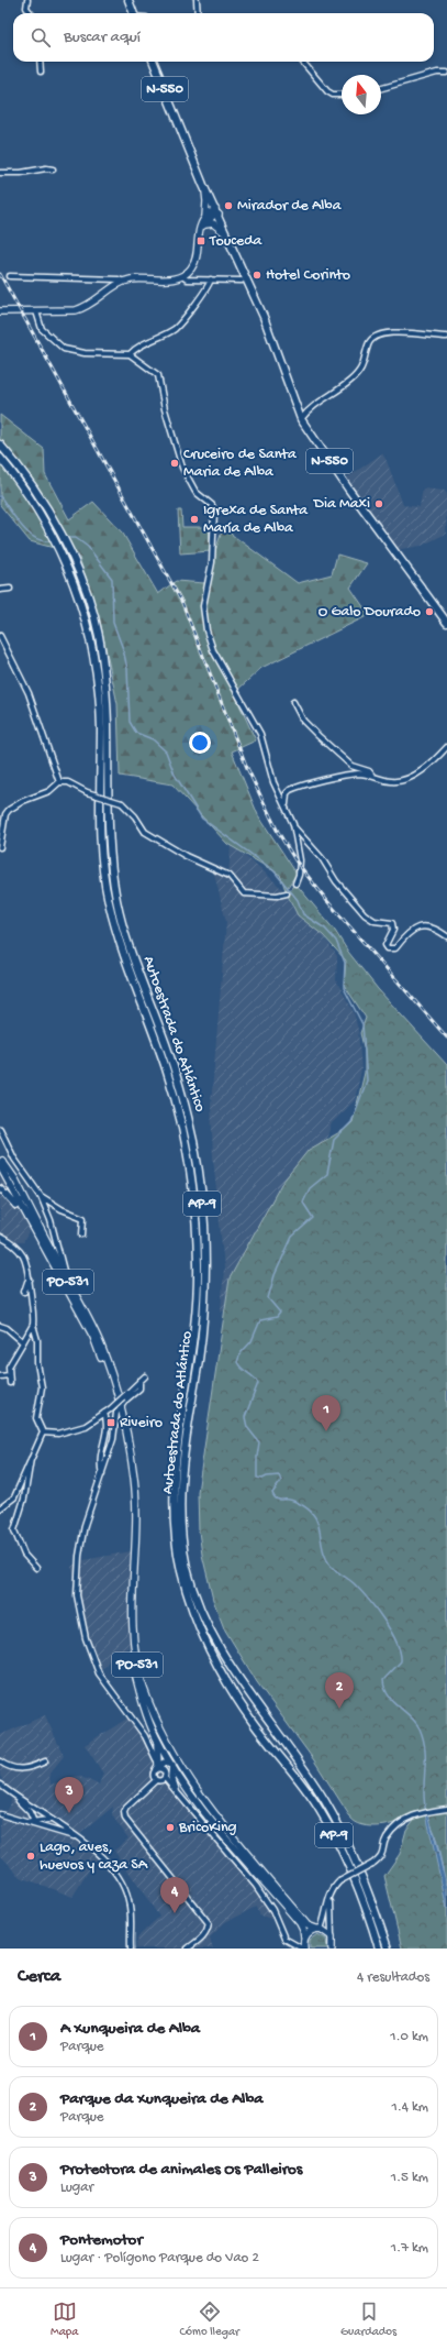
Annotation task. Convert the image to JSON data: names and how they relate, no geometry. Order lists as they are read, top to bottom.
{
  "streets": {
    "highway": ["N-550", "Autoestrada do Atlántico", "AP-9"],
    "main road": ["PO-531"]
  },
  "places": {
    "other": [
      "Mirador de Alba",
      "Hotel Corinto",
      "Cruceiro de Santa Maria de Alba",
      "Dia Maxi",
      "Igrexa de Santa María de Alba",
      "O Galo Dourado",
      "BricoKing",
      "Lago, aves, huevos y caza SA"
    ],
    "transit": ["Touceda", "Riveiro"]
  },
  "north": "top",
  "page": {
    "search": "Buscar aquí",
    "pins": [
      "1",
      "2",
      "3",
      "4"
    ],
    "heading": ["Cerca", "4 resultados"],
    "list": [
      {
        "mark": "1",
        "name": "A Xunqueira de Alba",
        "note": "Parque",
        "value": "1.0 km"
      },
      {
        "mark": "2",
        "name": "Parque da Xunqueira de Alba",
        "note": "Parque",
        "value": "1.4 km"
      },
      {
        "mark": "3",
        "name": "Protectora de animales Os Palleiros",
        "note": "Lugar",
        "value": "1.5 km"
      },
      {
        "mark": "4",
        "name": "Pontemotor",
        "note": "Lugar · Polígono Parque do Vao 2",
        "value": "1.7 km"
      }
    ],
    "nav": ["Mapa", "Cómo llegar", "Guardados"]
  }
}
